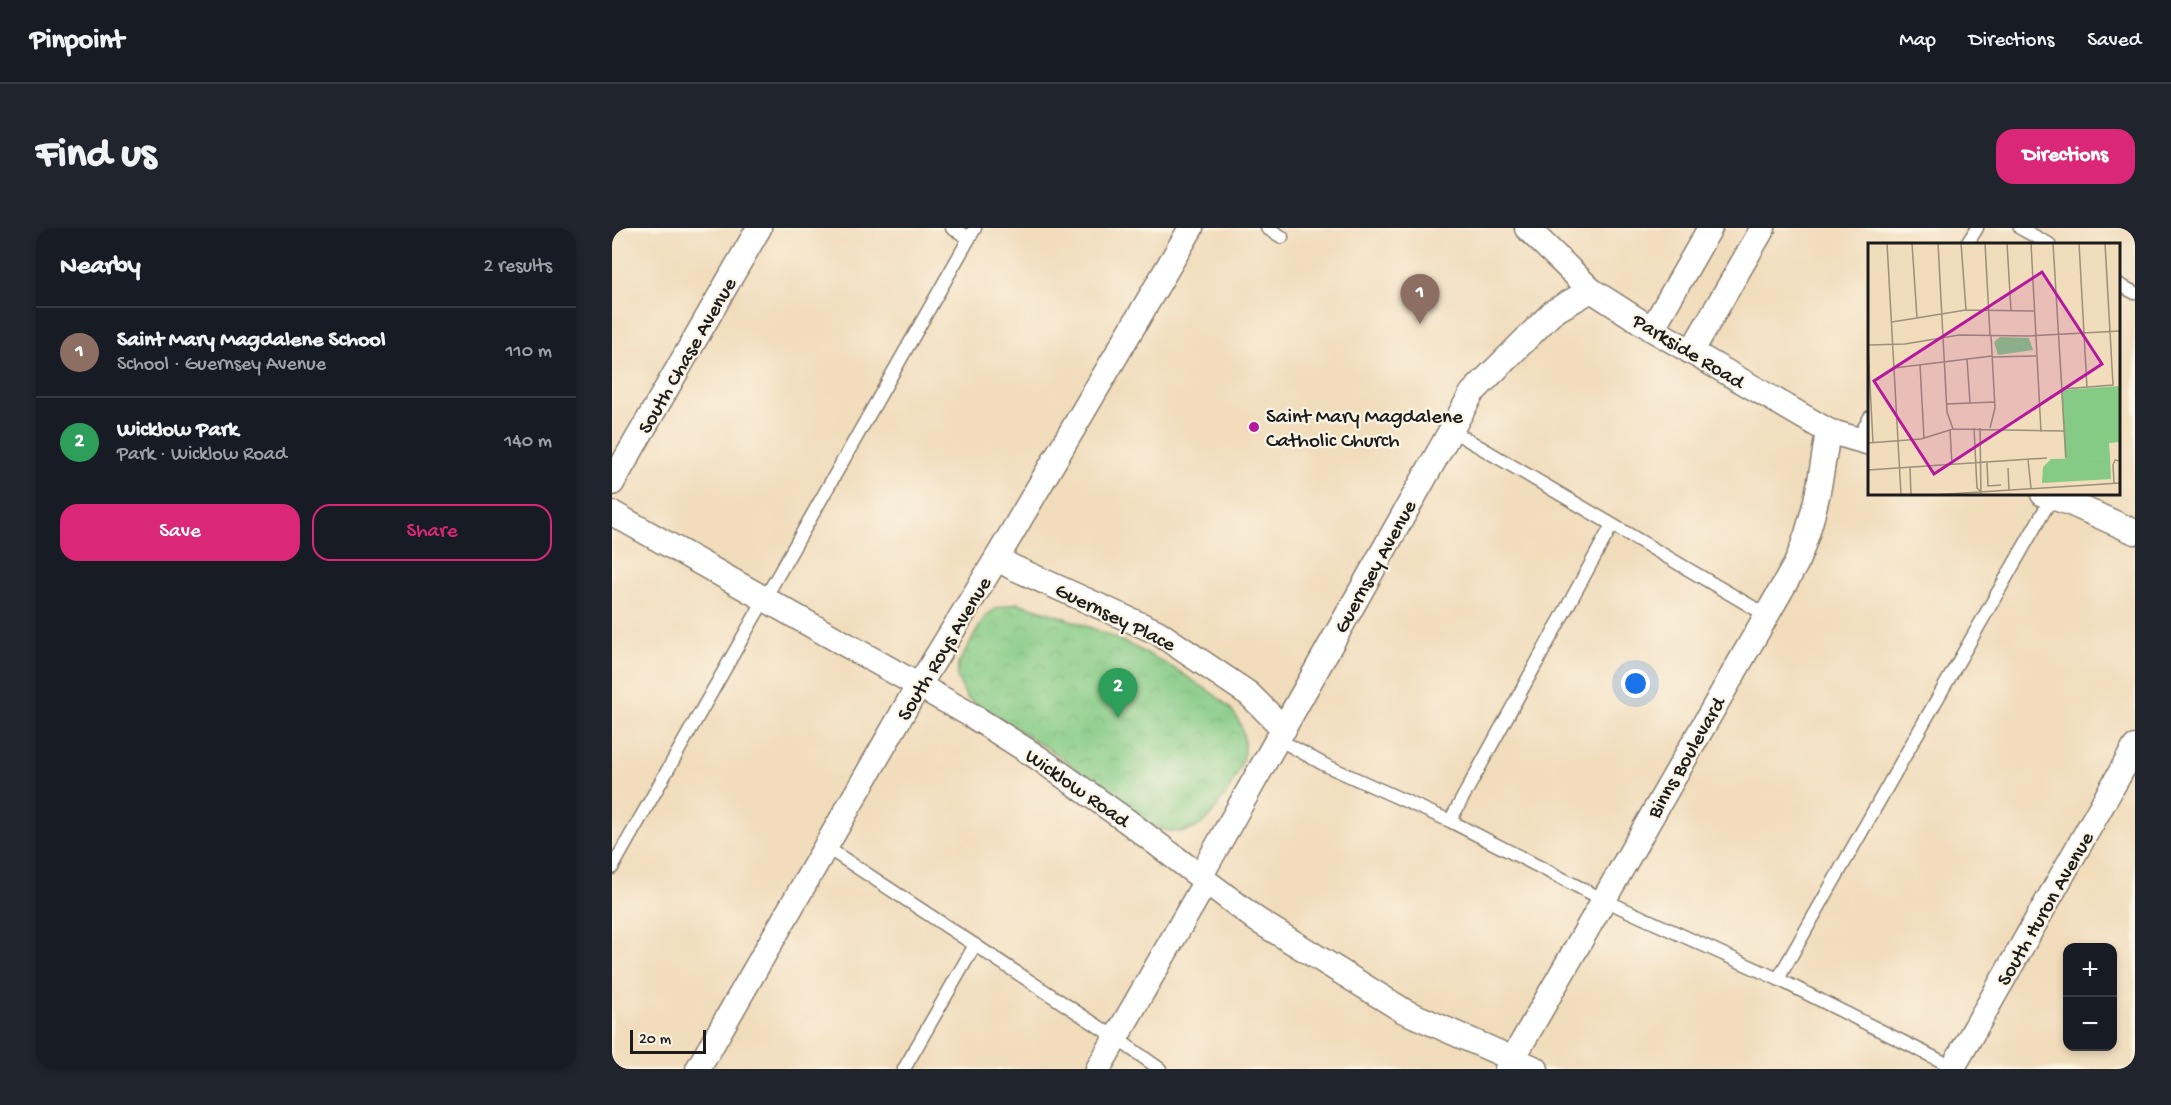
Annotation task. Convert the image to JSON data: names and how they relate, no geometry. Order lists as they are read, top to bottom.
{
  "streets": {
    "street": [
      "Parkside Road",
      "South Chase Avenue",
      "Guernsey Avenue",
      "Guernsey Place",
      "South Roys Avenue",
      "Binns Boulevard",
      "Wicklow Road",
      "South Huron Avenue"
    ]
  },
  "crossings": [
    ["Parkside Road", "Guernsey Avenue"],
    ["Parkside Road", "Binns Boulevard"],
    ["Guernsey Avenue", "Guernsey Place"],
    ["Guernsey Avenue", "Wicklow Road"],
    ["Guernsey Place", "South Roys Avenue"],
    ["South Roys Avenue", "Wicklow Road"],
    ["Binns Boulevard", "Wicklow Road"]
  ],
  "places": ["Saint Mary Magdalene Catholic Church"],
  "scale_bar": "20 m",
  "page": {
    "header": "Pinpoint",
    "nav": ["Map", "Directions", "Saved"],
    "buttons": [
      "Directions",
      ["Save", "Share"]
    ],
    "title": "Find us",
    "heading": ["Nearby", "2 results"],
    "pins": ["1", "2"],
    "list": [
      {
        "mark": "1",
        "name": "Saint Mary Magdalene School",
        "note": "School · Guernsey Avenue",
        "value": "110 m"
      },
      {
        "mark": "2",
        "name": "Wicklow Park",
        "note": "Park · Wicklow Road",
        "value": "140 m"
      }
    ],
    "map_buttons": ["+", "−"],
    "scale": "20 m"
  }
}
